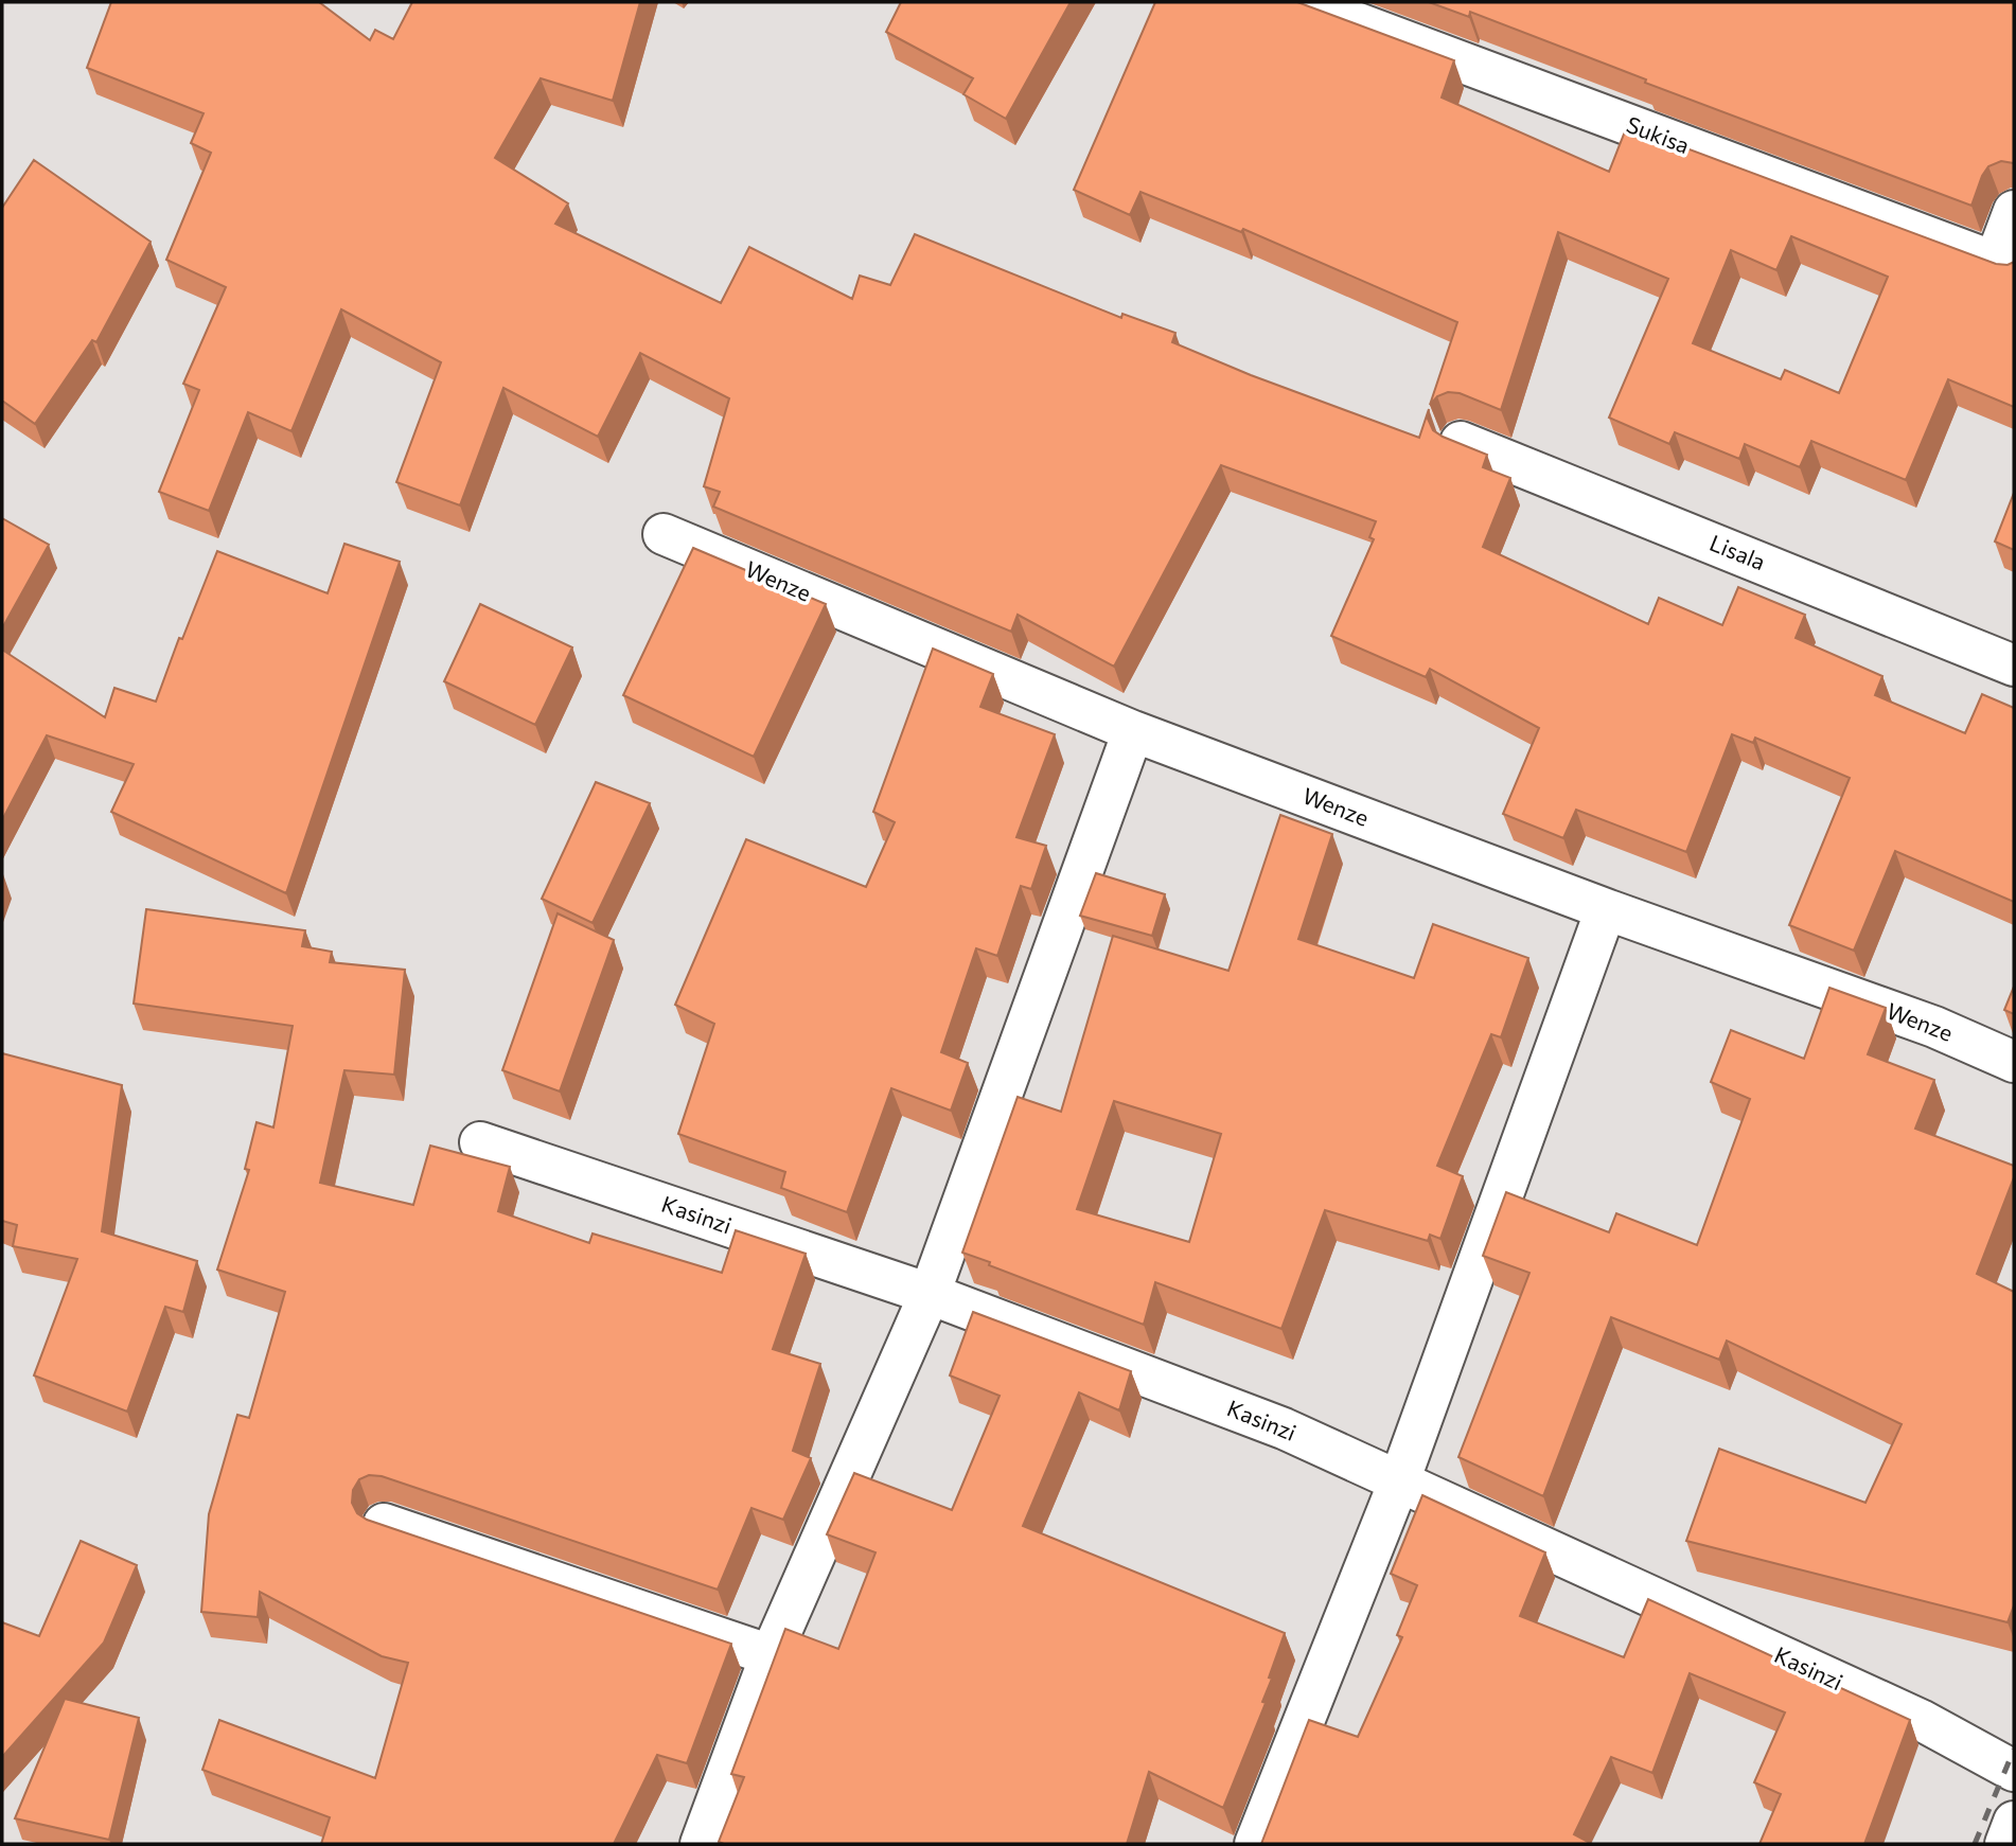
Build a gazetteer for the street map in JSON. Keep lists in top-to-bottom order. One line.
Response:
{"streets":{"street":["Sukisa","Lisala","Wenze","Kasinzi"]}}
